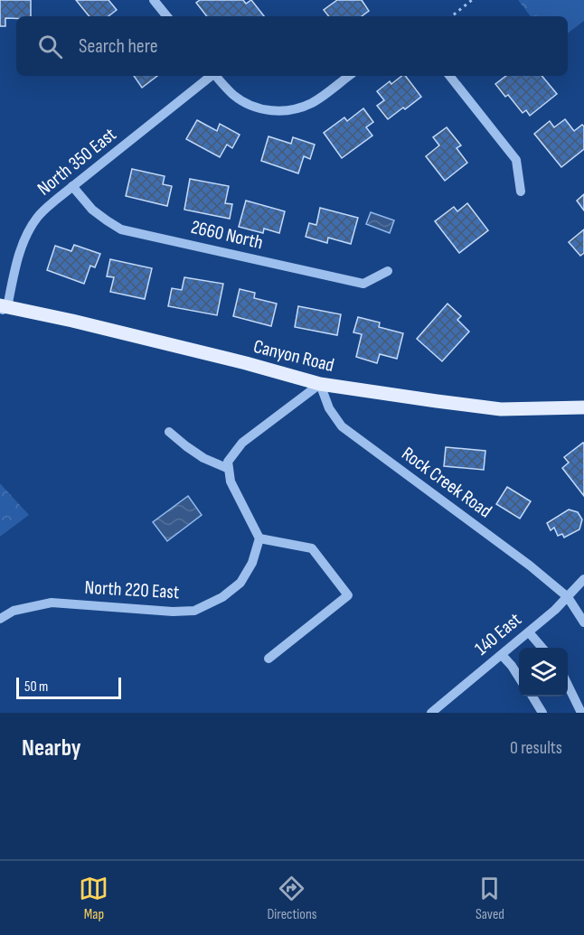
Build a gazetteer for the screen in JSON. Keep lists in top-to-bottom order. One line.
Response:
{"streets":{"main road":["Canyon Road"],"street":["North 350 East","2660 North","Rock Creek Road","North 220 East","140 East"]},"crossings":[["North 350 East","2660 North"],["North 350 East","Canyon Road"],["Canyon Road","Rock Creek Road"],["Rock Creek Road","140 East"]],"scale_bar":"50 m","page":{"search":"Search here","scale":"50 m","heading":["Nearby","0 results"],"nav":["Map","Directions","Saved"]}}
